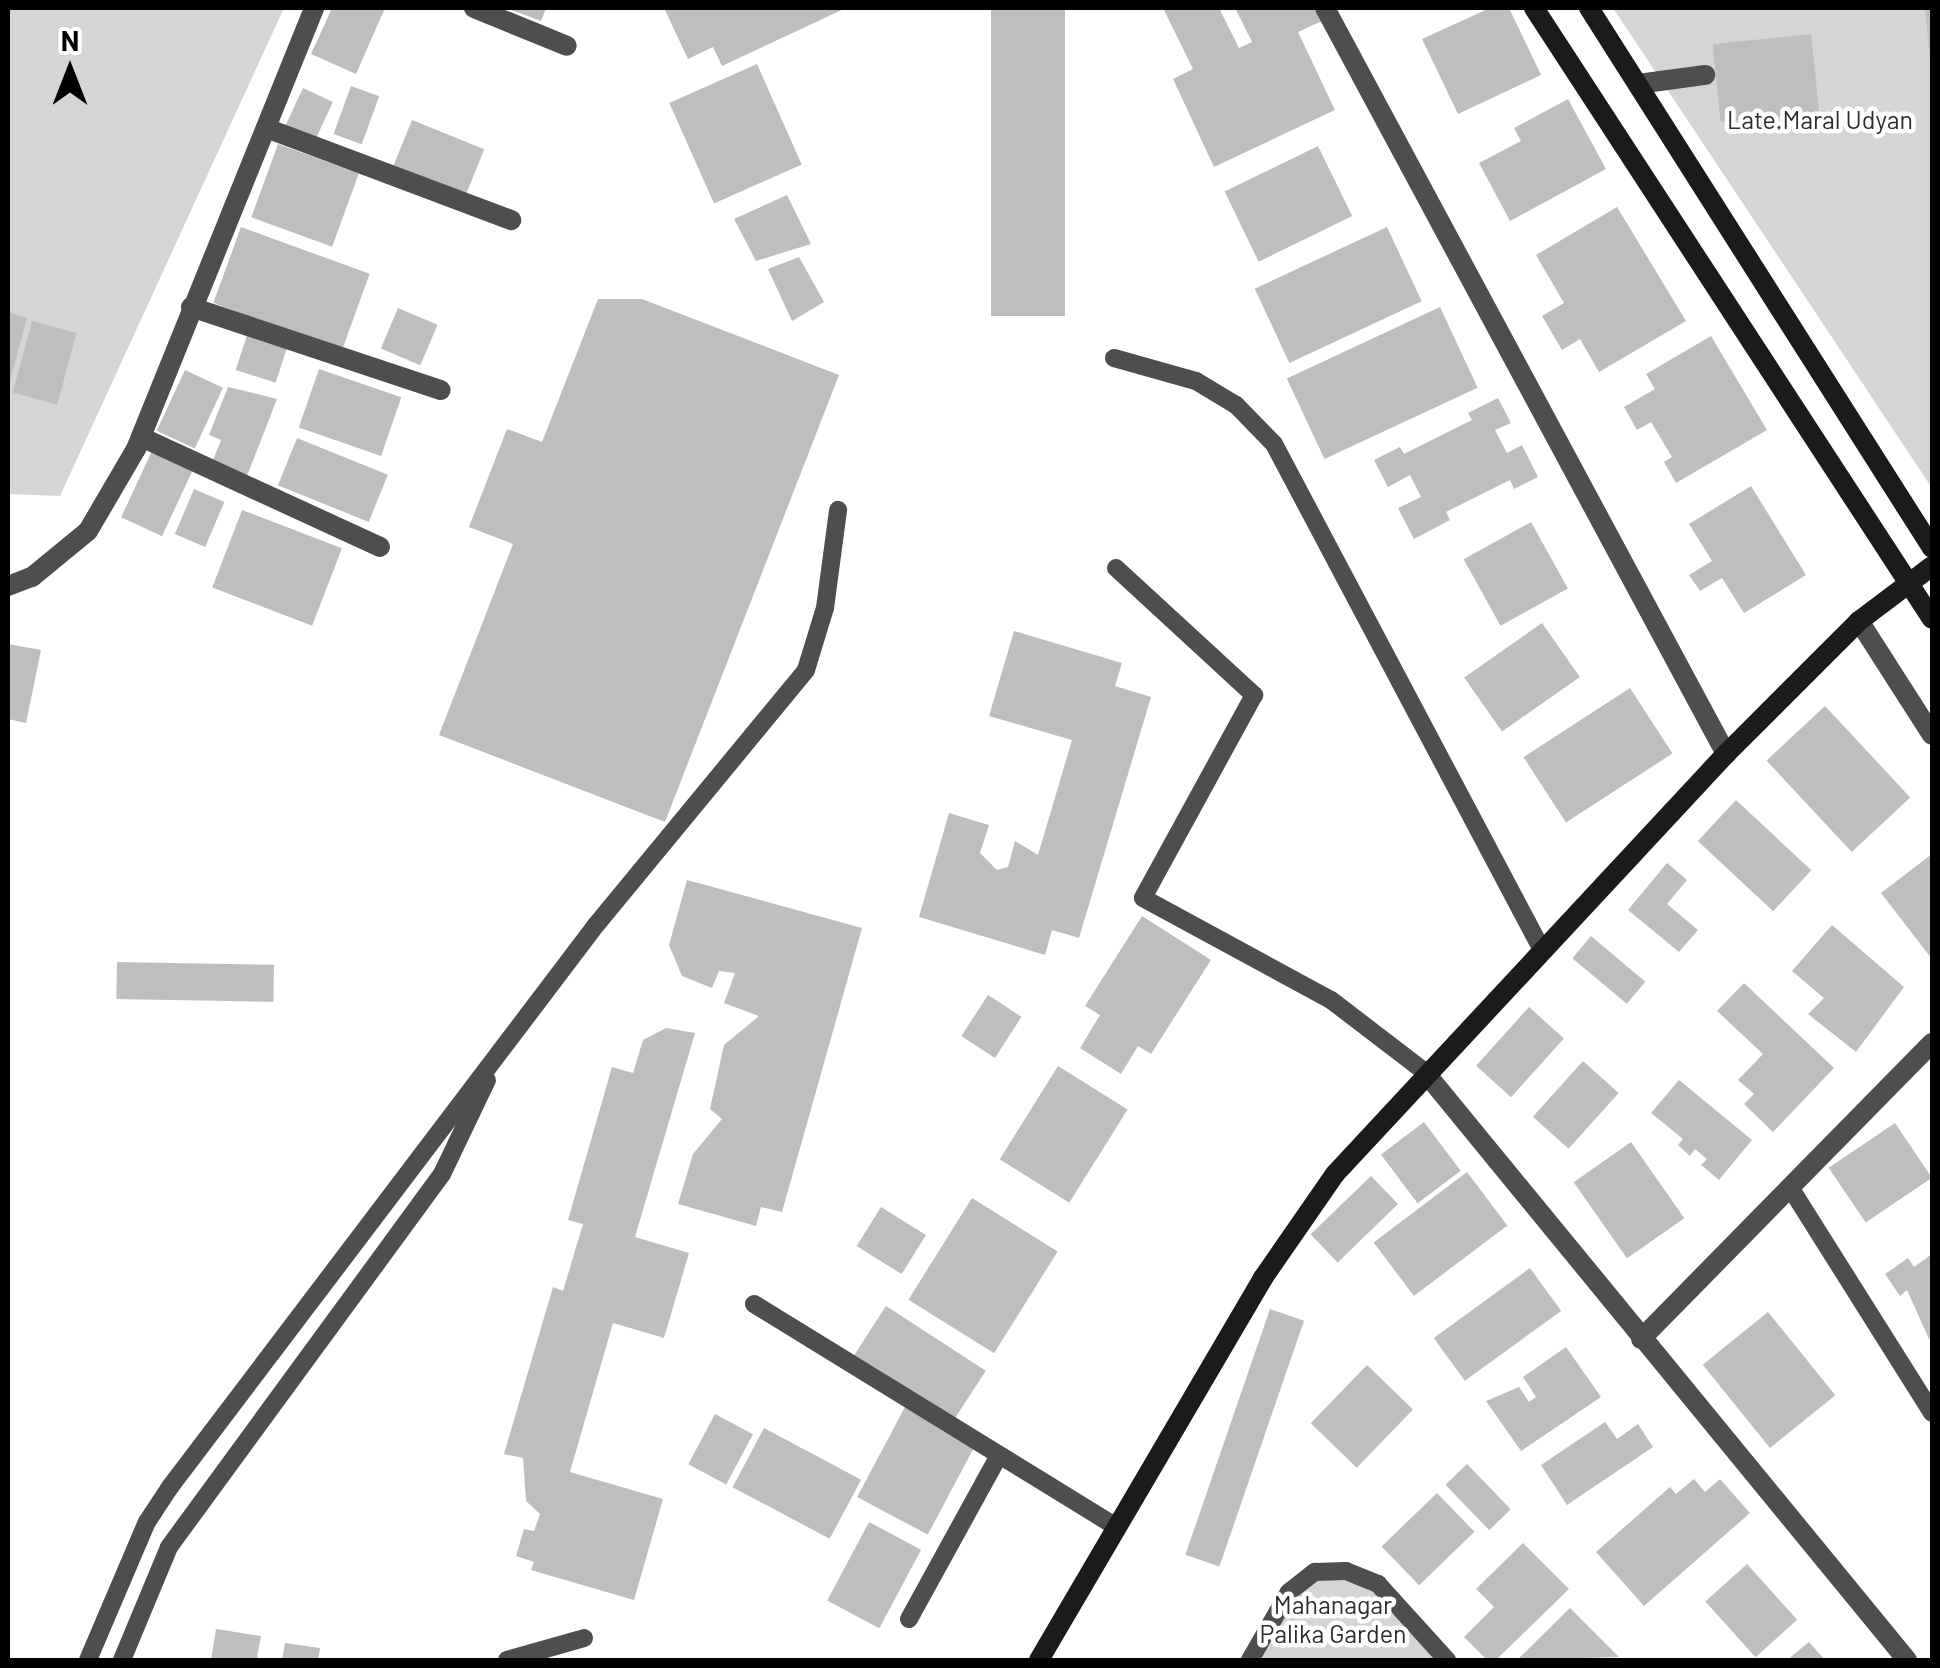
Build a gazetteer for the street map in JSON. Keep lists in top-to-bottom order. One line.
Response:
{"parks":["Late.Maral Udyan","Mahanagar Palika Garden"],"north":"top"}
